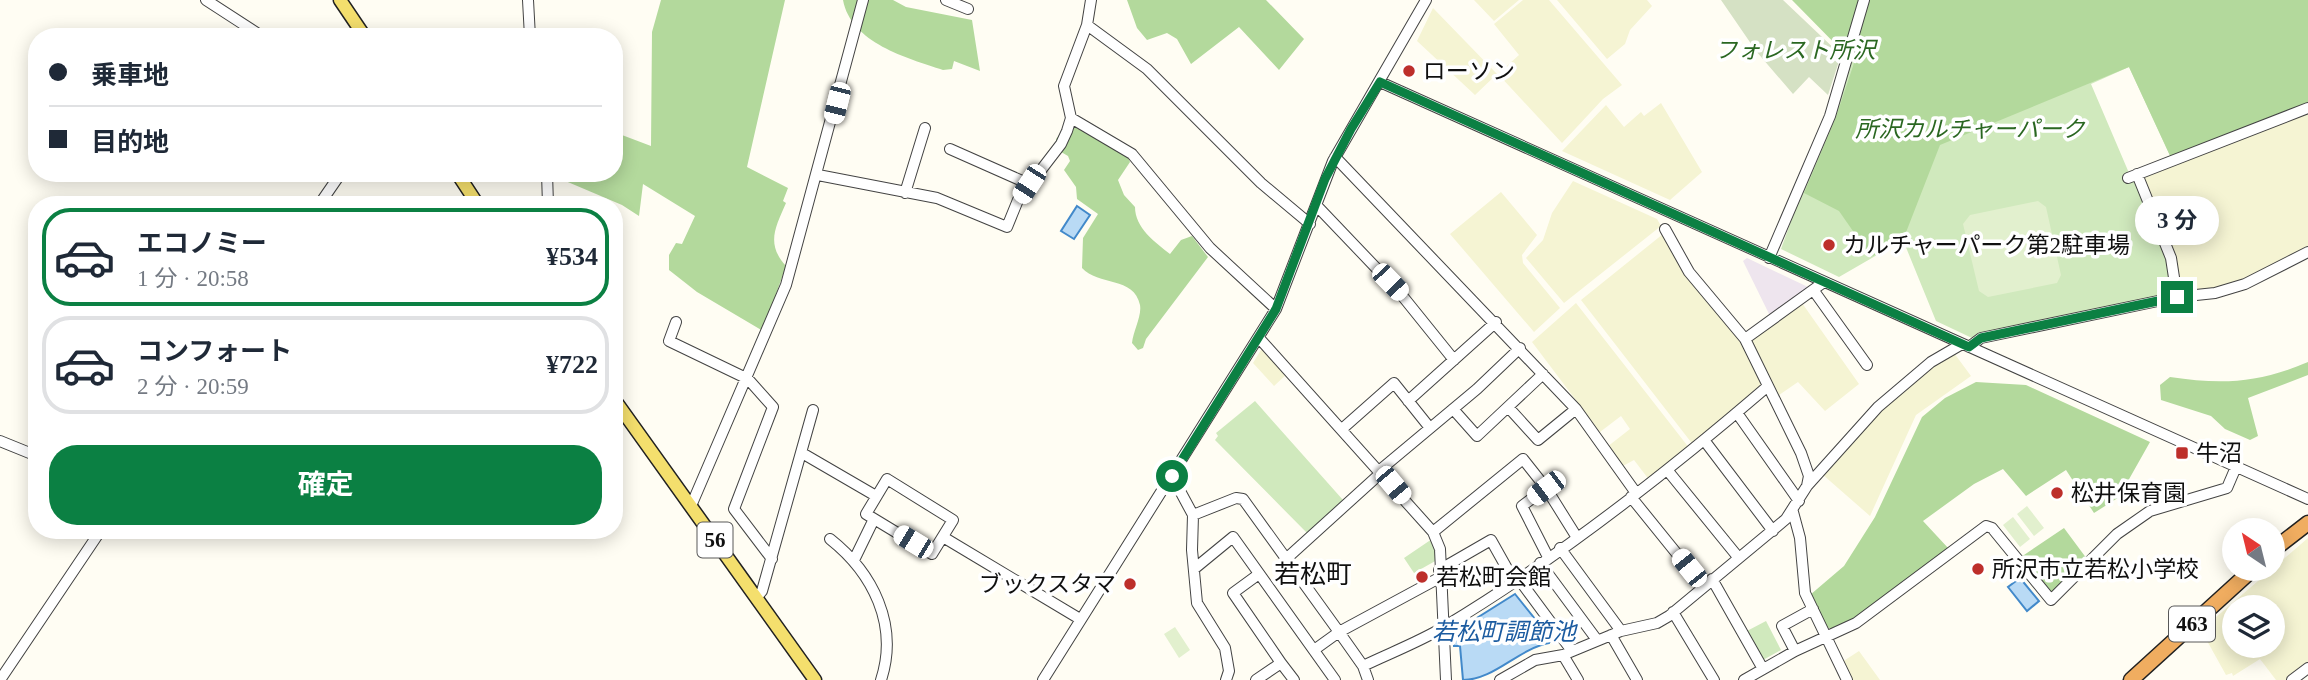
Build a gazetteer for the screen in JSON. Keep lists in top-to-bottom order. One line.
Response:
{"streets":{"highway":["463"],"main road":["56"]},"districts":["若松町"],"water":["若松町調節池"],"parks":["フォレスト所沢","所沢カルチャーパーク"],"places":{"other":["ローソン","カルチャーパーク第2駐車場","松井保育園","所沢市立若松小学校","若松町会館","ブックスタマ"],"transit":["牛沼"]},"north":"top left","page":{"banner":["乗車地","目的地"],"bubble":"3 分","list":[{"name":"エコノミー","note":"1 分 · 20:58","value":"¥534"},{"name":"コンフォート","note":"2 分 · 20:59","value":"¥722"}],"buttons":"確定"}}
